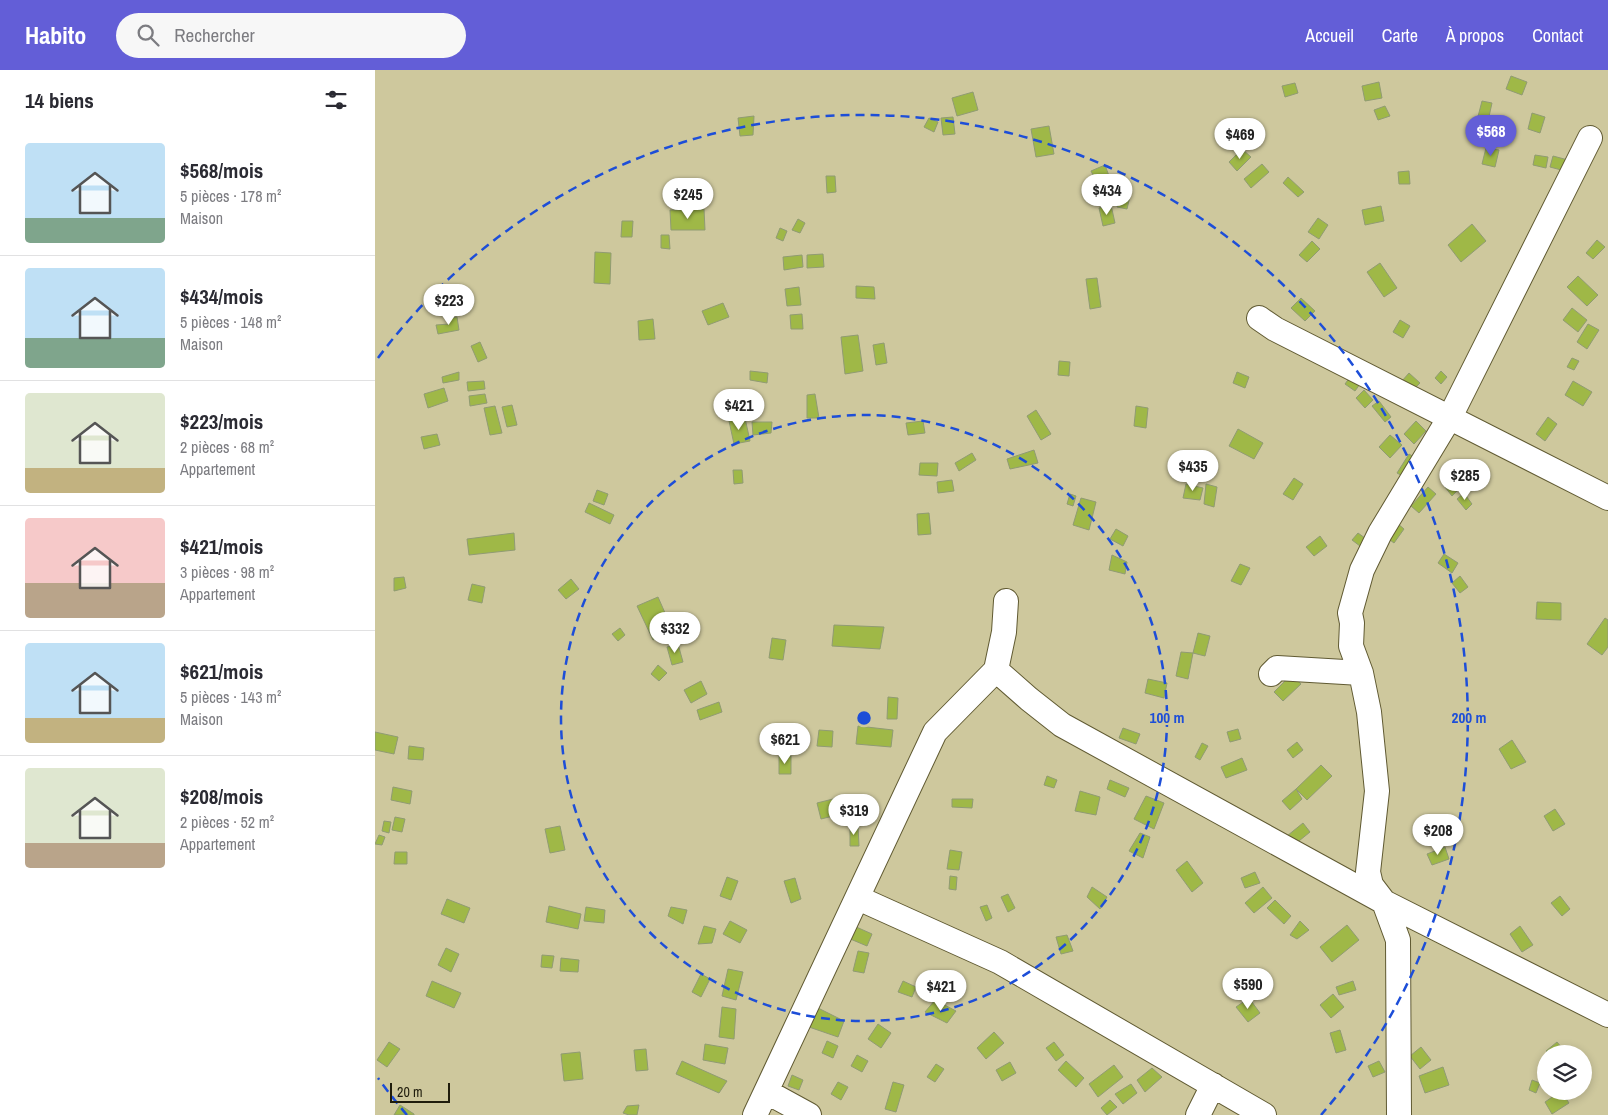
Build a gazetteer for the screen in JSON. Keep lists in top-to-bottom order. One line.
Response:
{"scale_bar":"20 m","page":{"header":"Habito","search":"Rechercher","nav":["Accueil","Carte","À propos","Contact"],"heading":"14 biens","price":["$568","$469","$434","$245","$223","$421","$435","$285","$332","$621","$319","$208","$590","$421"],"list":[{"name":"$568/mois","note":"5 pièces · 178 m² · Maison"},{"name":"$434/mois","note":"5 pièces · 148 m² · Maison"},{"name":"$223/mois","note":"2 pièces · 68 m² · Appartement"},{"name":"$421/mois","note":"3 pièces · 98 m² · Appartement"},{"name":"$621/mois","note":"5 pièces · 143 m² · Maison"},{"name":"$208/mois","note":"2 pièces · 52 m² · Appartement"}],"scale":"20 m"},"rings":["100 m","200 m"]}
